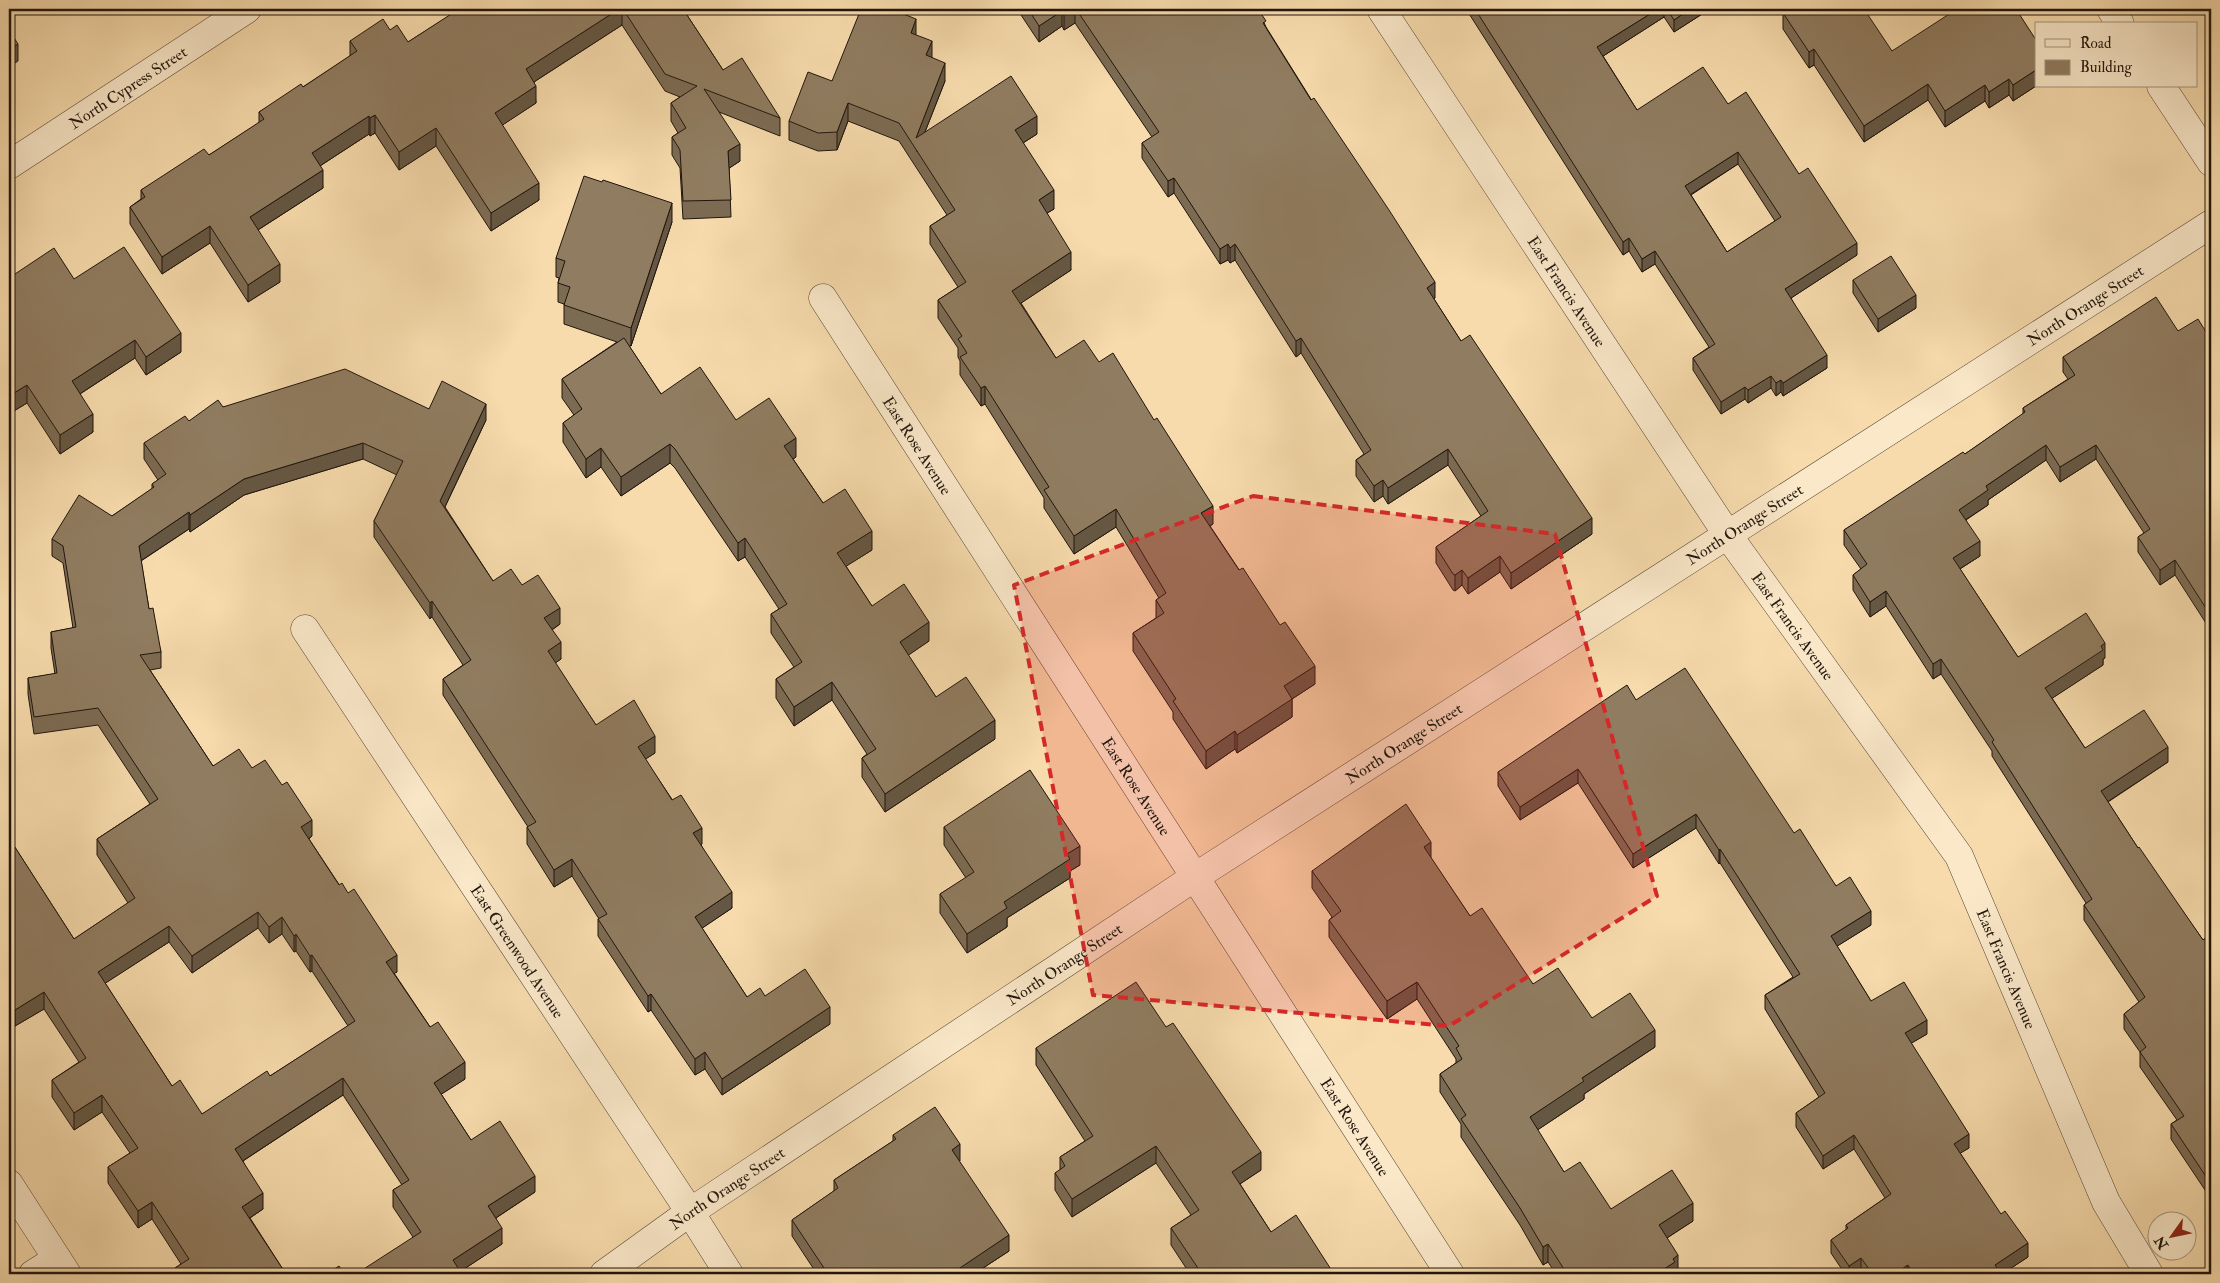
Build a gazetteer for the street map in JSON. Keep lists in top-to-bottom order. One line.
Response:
{"streets":{"street":["North Cypress Street","East Francis Avenue","North Orange Street","East Rose Avenue","East Greenwood Avenue"]},"crossings":[["East Francis Avenue","North Orange Street"],["North Orange Street","East Rose Avenue"],["North Orange Street","East Greenwood Avenue"]],"legend":["Road","Building"],"north":"bottom left"}
